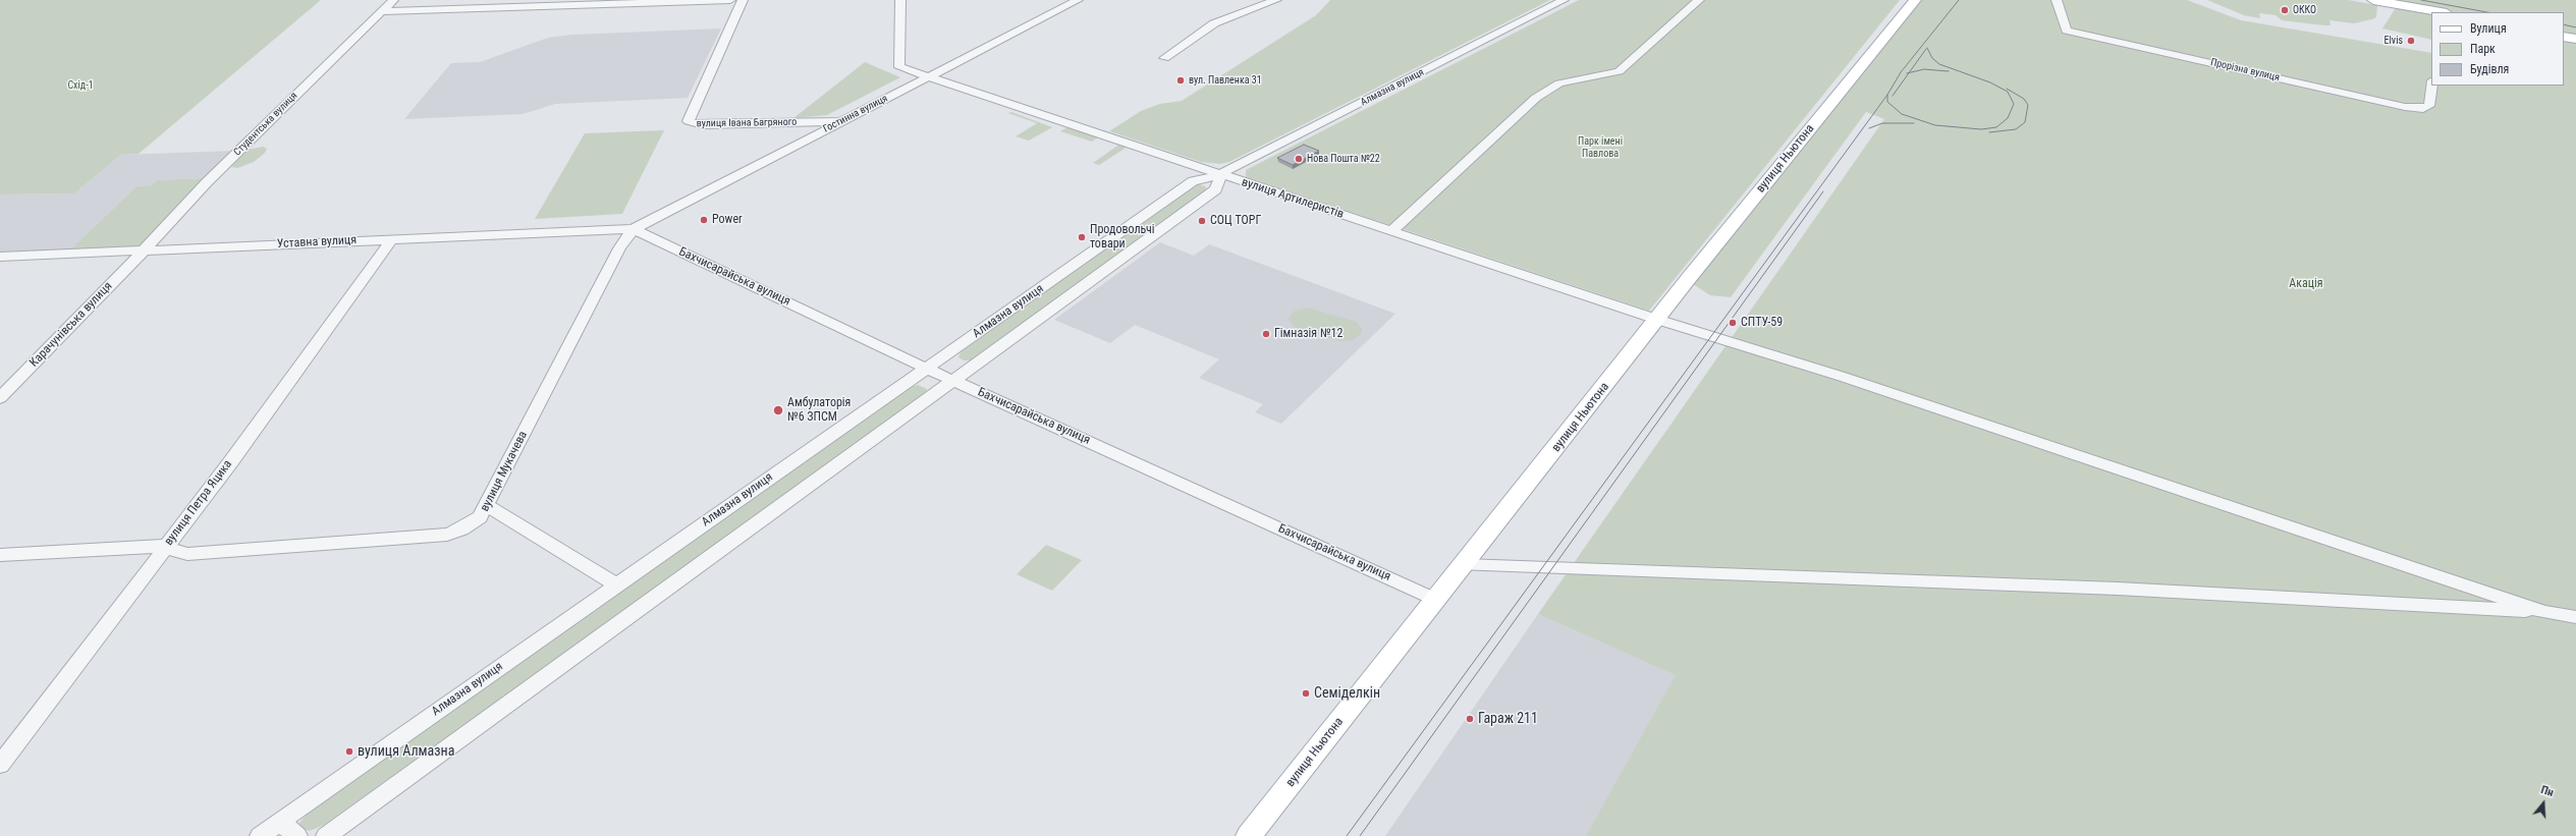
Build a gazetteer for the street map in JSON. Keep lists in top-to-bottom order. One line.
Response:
{"streets":{"main road":["вулиця Ньютона"],"street":["Прорізна вулиця","Алмазна вулиця","Гостинна вулиця","вулиця Івана Багряного","Студентська вулиця","вулиця Артилеристів","Уставна вулиця","Бахчисарайська вулиця","Карачунівська вулиця","вулиця Мукачева","вулиця Петра Яцика"]},"crossings":[["Алмазна вулиця","вулиця Артилеристів"],["Алмазна вулиця","Бахчисарайська вулиця"],["Гостинна вулиця","вулиця Івана Багряного"],["Гостинна вулиця","вулиця Артилеристів"],["Гостинна вулиця","Уставна вулиця"],["Гостинна вулиця","Бахчисарайська вулиця"],["Гостинна вулиця","вулиця Мукачева"],["Студентська вулиця","Уставна вулиця"],["Студентська вулиця","Карачунівська вулиця"],["вулиця Ньютона","вулиця Артилеристів"],["вулиця Ньютона","Бахчисарайська вулиця"],["Уставна вулиця","Бахчисарайська вулиця"],["Уставна вулиця","Карачунівська вулиця"],["Уставна вулиця","вулиця Мукачева"],["Уставна вулиця","вулиця Петра Яцика"],["Бахчисарайська вулиця","вулиця Мукачева"],["вулиця Мукачева","вулиця Петра Яцика"]],"parks":["Схід-1","Парк імені Павлова","Акація"],"places":["ОККО","Elvis","вул. Павленка 31","Нова Пошта №22","Power","СОЦ ТОРГ","Продовольчі товари","СПТУ-59","Гімназія №12","Амбулаторія №6 ЗПСМ","Семіделкін","Гараж 211","вулиця Алмазна"],"legend":["Вулиця","Парк","Будівля"],"north":"top"}
